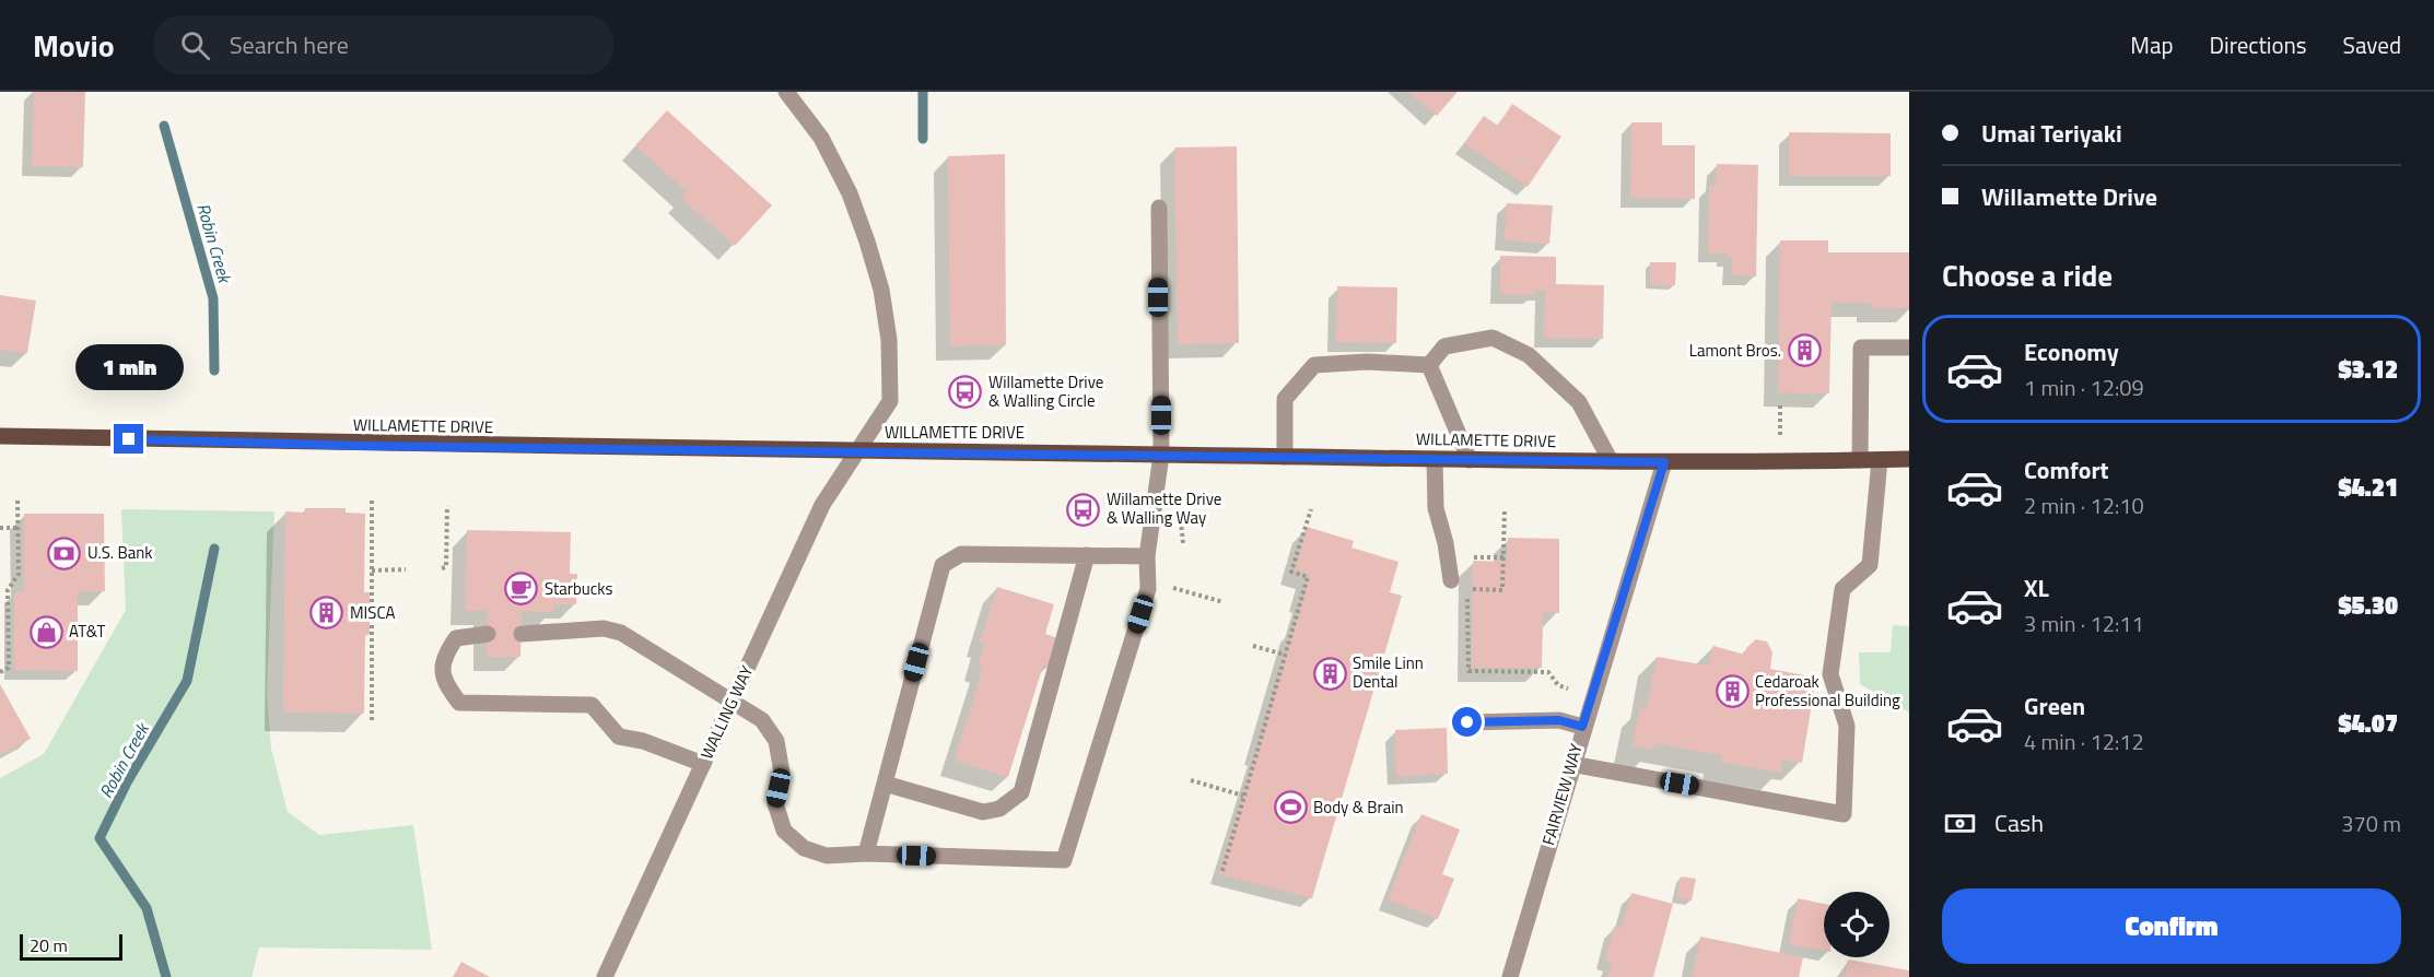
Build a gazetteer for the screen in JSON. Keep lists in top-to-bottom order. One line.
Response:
{"streets":{"main road":["WILLAMETTE DRIVE"],"street":["WALLING WAY","FAIRVIEW WAY"]},"crossings":[["WILLAMETTE DRIVE","WALLING WAY"],["WILLAMETTE DRIVE","FAIRVIEW WAY"]],"water":["Robin Creek"],"places":{"building":["Lamont Bros.","MISCA","Smile Linn Dental","Cedaroak Professional Building"],"bus stop":["Willamette Drive & Walling Circle","Willamette Drive & Walling Way"],"bank":["U.S. Bank"],"cafe":["Starbucks"],"shop":["AT&T"],"sports":["Body & Brain"]},"scale_bar":"20 m","page":{"header":"Movio","search":"Search here","nav":["Map","Directions","Saved"],"banner":["Umai Teriyaki","Willamette Drive"],"heading":"Choose a ride","list":[{"name":"Economy","note":"1 min · 12:09","value":"$3.12"},{"name":"Comfort","note":"2 min · 12:10","value":"$4.21"},{"name":"XL","note":"3 min · 12:11","value":"$5.30"},{"name":"Green","note":"4 min · 12:12","value":"$4.07"}],"bubble":"1 min","pay":["Cash","370 m"],"buttons":"Confirm","scale":"20 m"}}
